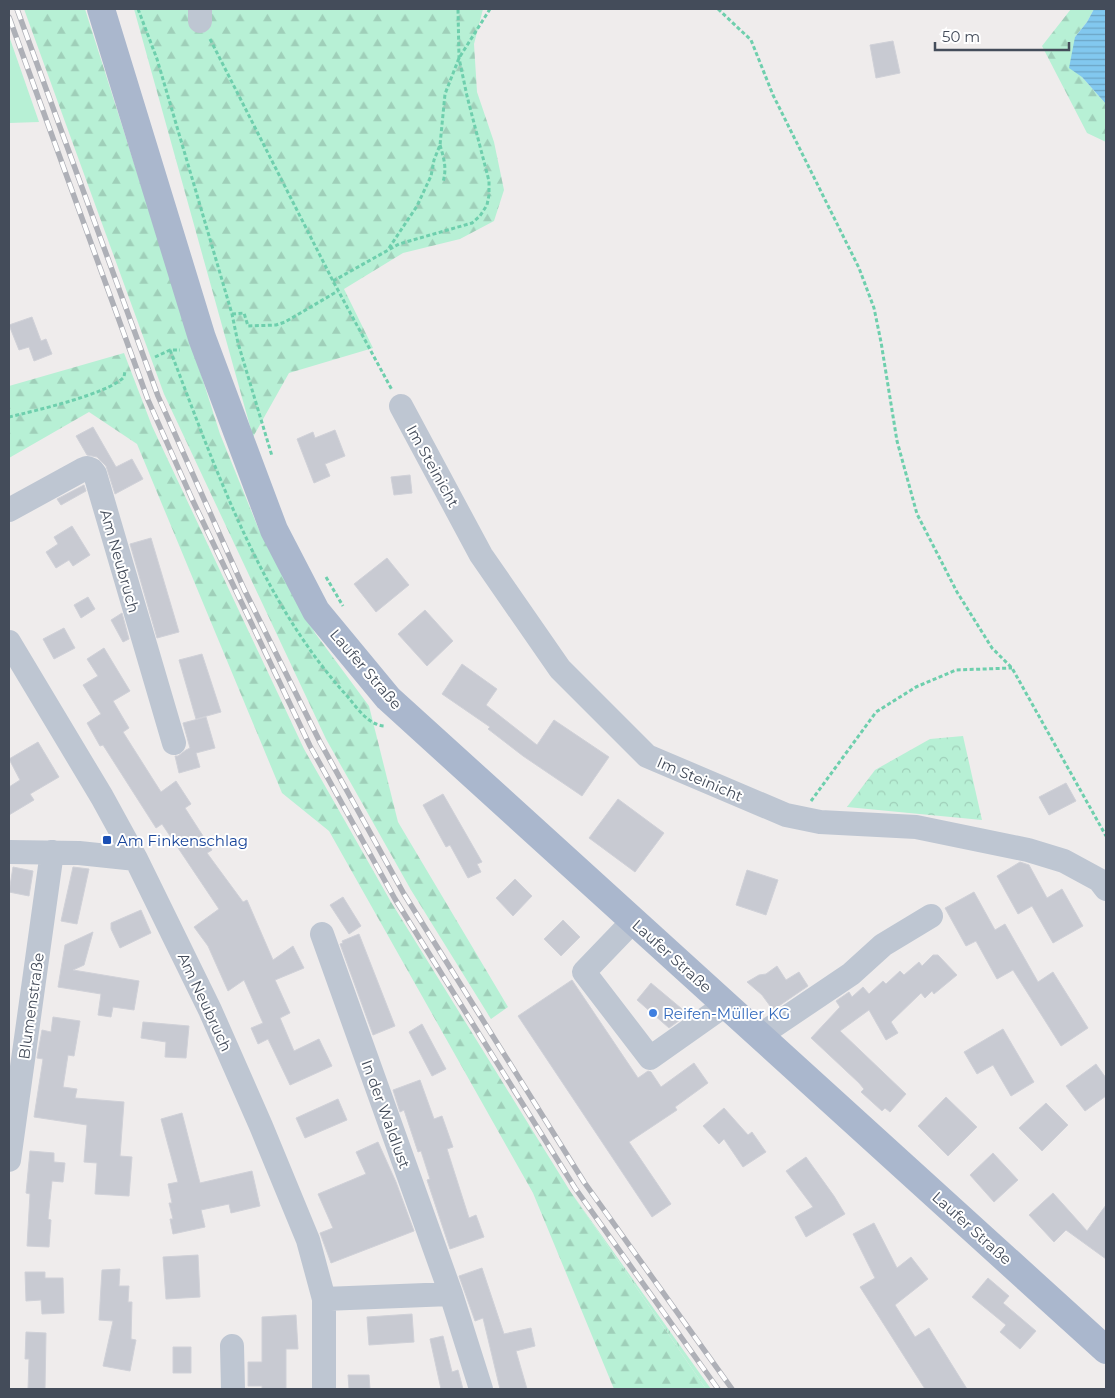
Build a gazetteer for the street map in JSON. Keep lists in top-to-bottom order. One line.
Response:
{"streets":{"main road":["Laufer Straße"],"street":["Im Steinicht","Am Neubruch","Blumenstraße","In der Waldlust"]},"places":{"transit":["Am Finkenschlag"],"other":["Reifen-Müller KG"]},"scale_bar":"50 m"}
